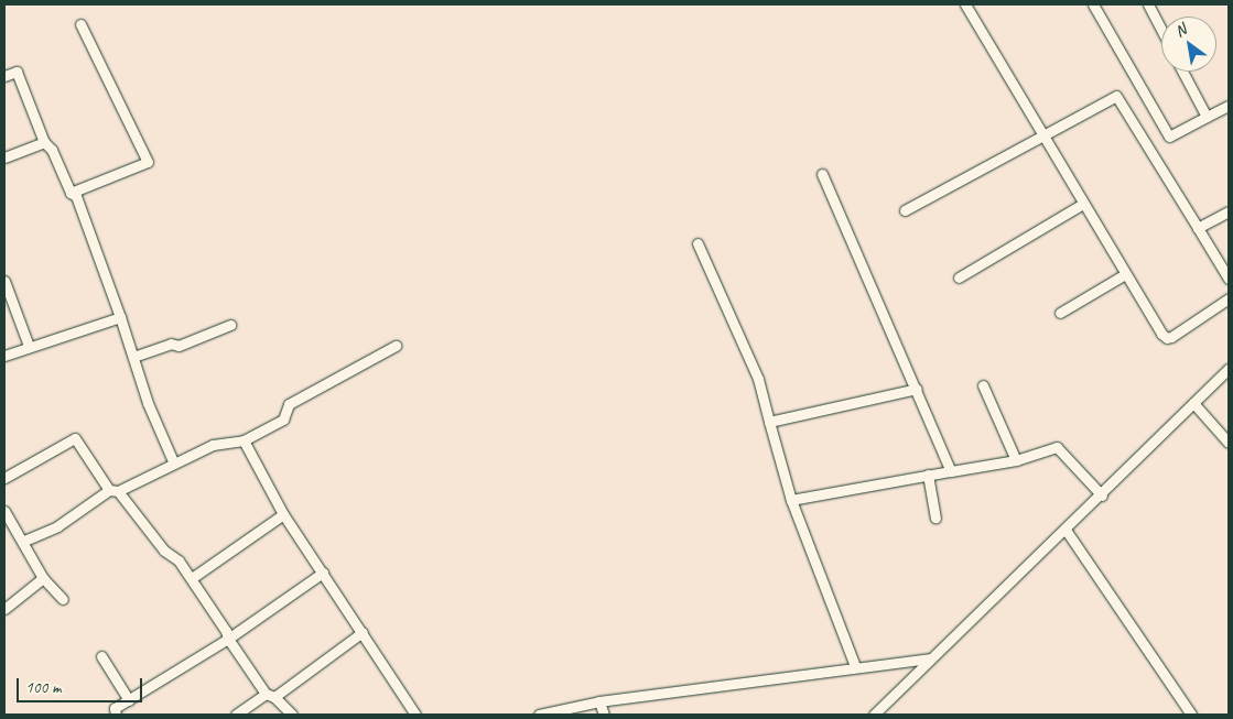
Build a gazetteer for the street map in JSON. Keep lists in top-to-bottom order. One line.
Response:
{"scale_bar":"100 m","north":"top left"}
